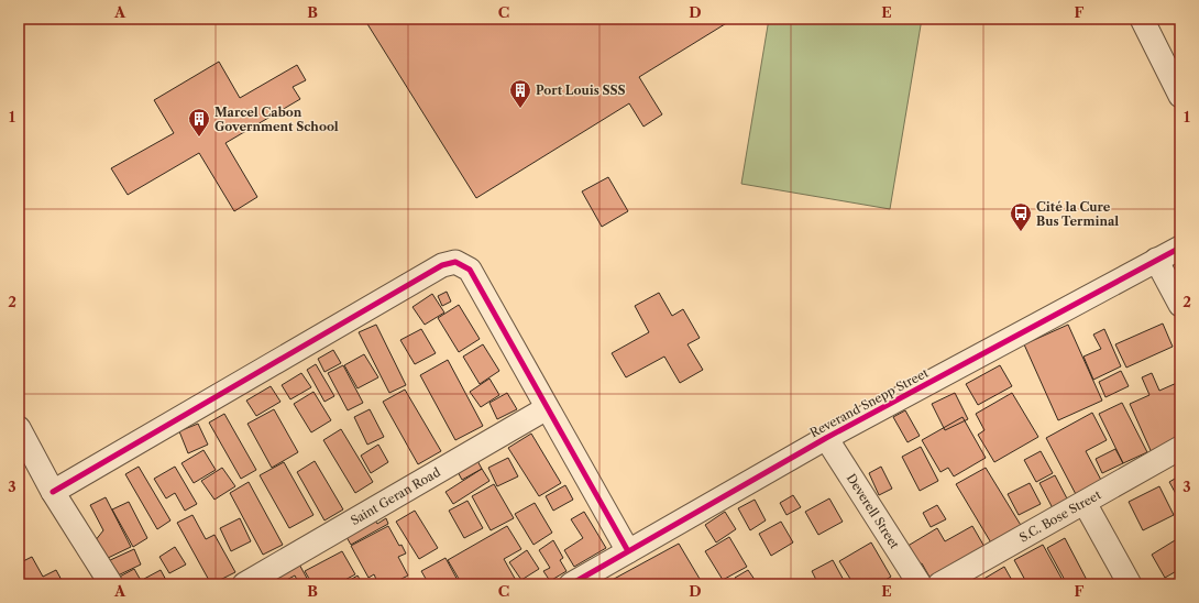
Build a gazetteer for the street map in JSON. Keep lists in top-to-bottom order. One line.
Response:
{"streets":{"street":["Reverand Snepp Street","Saint Geran Road","Deverell Street","S.C. Bose Street"]},"crossings":[["Reverand Snepp Street","Deverell Street"]],"places":{"building":["Port Louis SSS","Marcel Cabon Government School"],"bus stop":["Cité la Cure Bus Terminal"]},"grid":{"columns":["A","B","C","D","E","F"],"rows":["1","2","3"]}}
